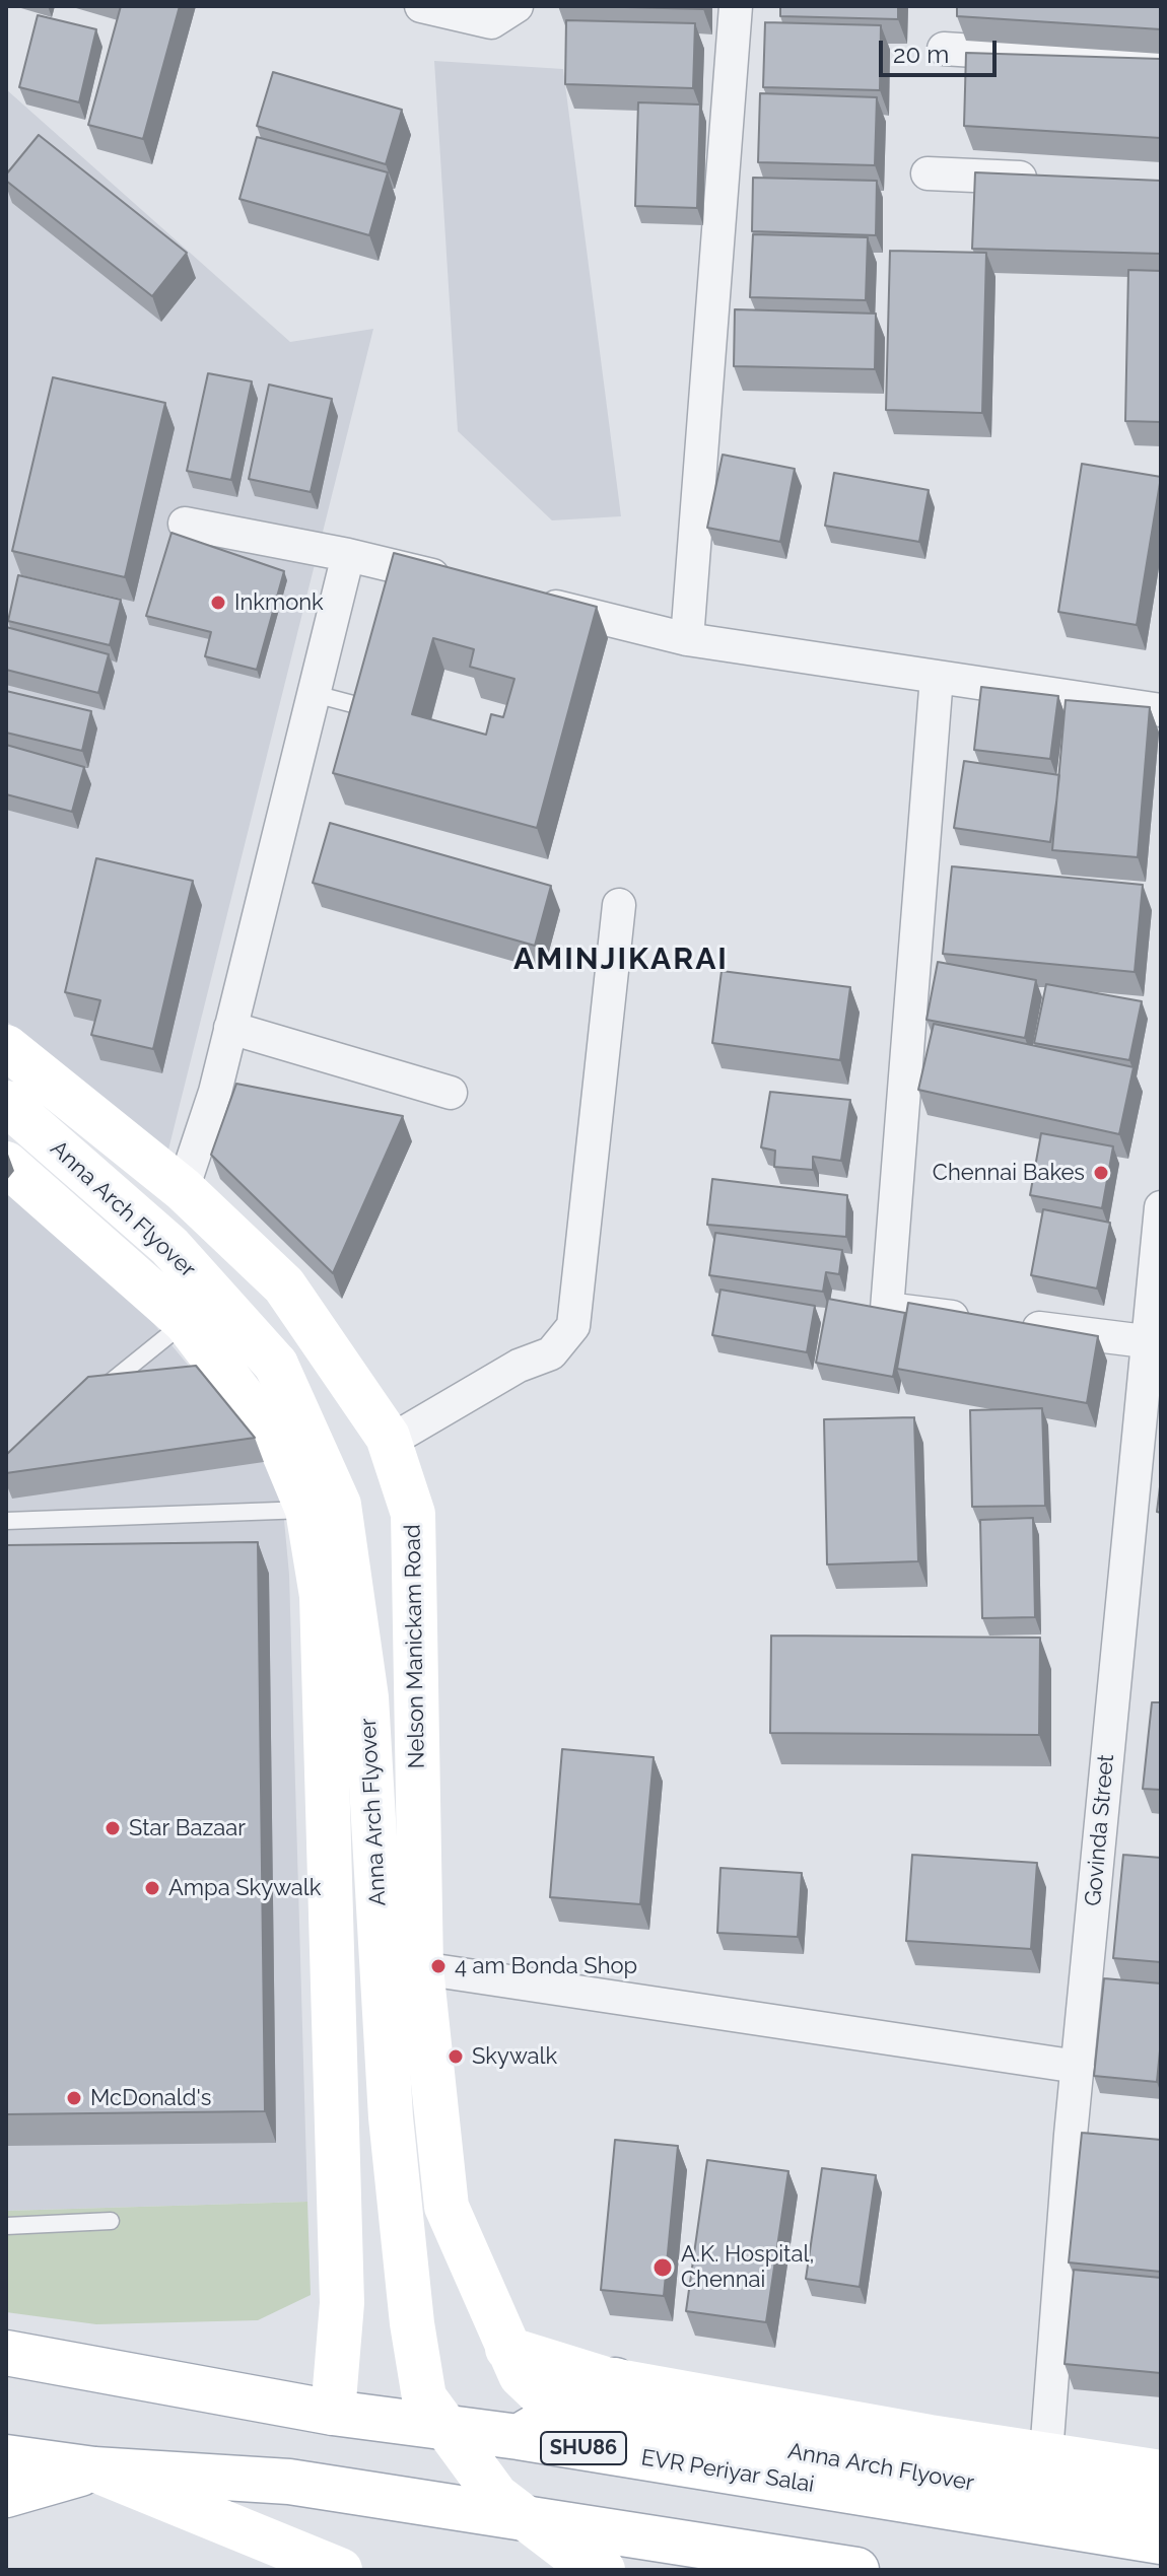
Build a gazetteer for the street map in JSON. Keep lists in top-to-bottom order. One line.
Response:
{"streets":{"main road":["Anna Arch Flyover","Nelson Manickam Road","SHU86","EVR Periyar Salai"],"street":["Govinda Street"]},"crossings":[["Anna Arch Flyover","Nelson Manickam Road"]],"districts":["AMINJIKARAI"],"places":["Inkmonk","Chennai Bakes","Star Bazaar","Ampa Skywalk","4 am Bonda Shop","Skywalk","McDonald's","A.K. Hospital, Chennai"],"scale_bar":"20 m"}
